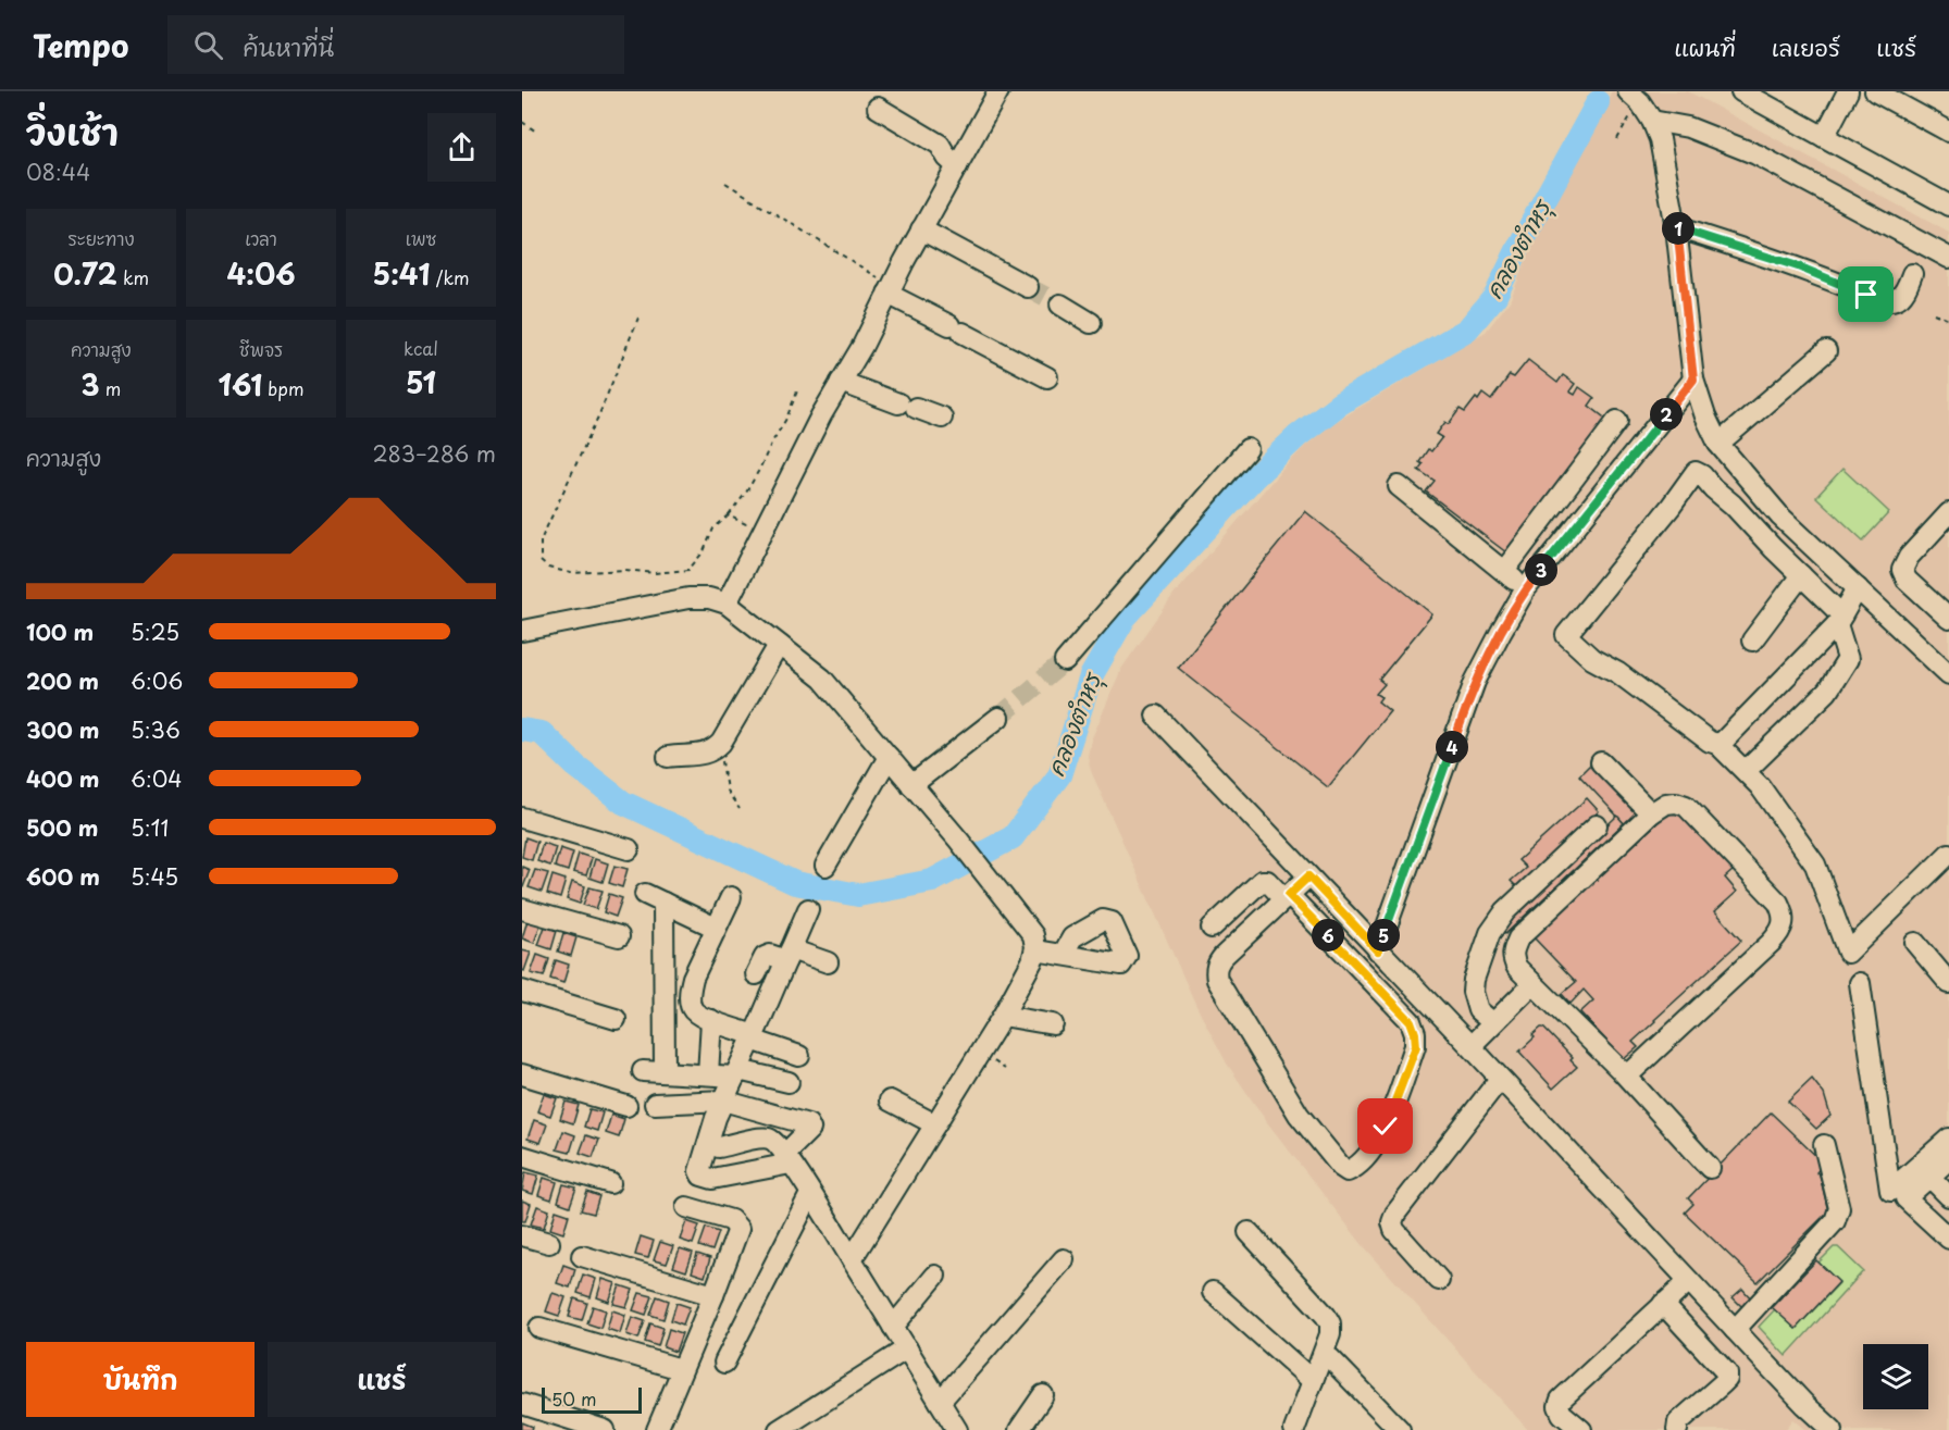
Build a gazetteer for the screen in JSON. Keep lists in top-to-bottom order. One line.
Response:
{"water":["คลองตำหรุ"],"scale_bar":"50 m","page":{"header":"Tempo","search":"ค้นหาที่นี่","nav":["แผนที่","เลเยอร์","แชร์"],"heading":["วิ่งเช้า","08:44"],"stats":[["ระยะทาง","0.72 km"],["เวลา","4:06"],["เพซ","5:41 /km"],["ความสูง","3 m"],["ชีพจร","161 bpm"],["kcal","51"]],"pins":["1","2","3","4","5","6"],"chart":["ความสูง","283–286 m"],"list":[{"name":"100 m","note":"5:25"},{"name":"200 m","note":"6:06"},{"name":"300 m","note":"5:36"},{"name":"400 m","note":"6:04"},{"name":"500 m","note":"5:11"},{"name":"600 m","note":"5:45"}],"buttons":["บันทึก","แชร์"],"scale":"50 m"}}
